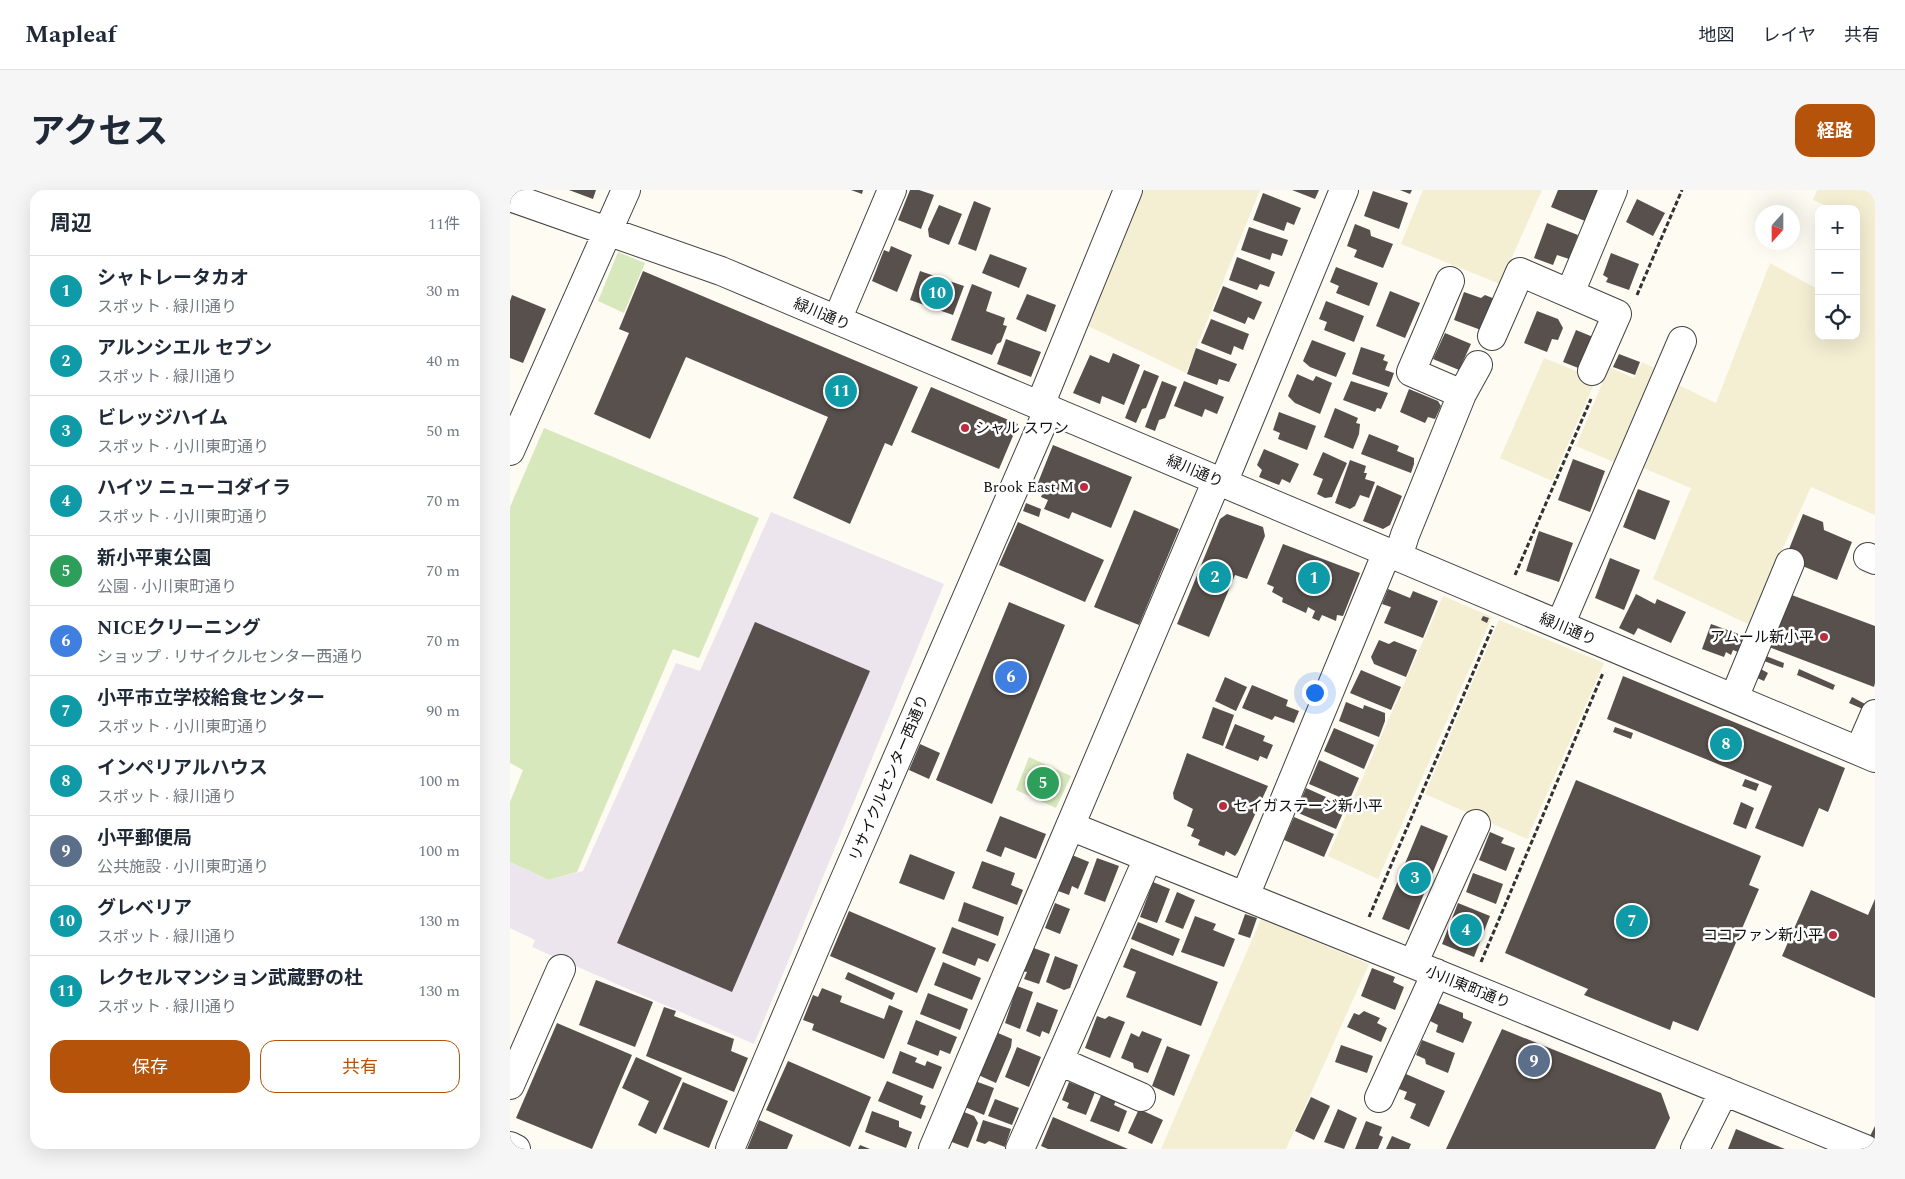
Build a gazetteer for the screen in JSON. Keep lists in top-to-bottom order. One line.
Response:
{"streets":{"street":["緑川通り","リサイクルセンター西通り","小川東町通り"]},"crossings":[["緑川通り","リサイクルセンター西通り"]],"places":["シャル スワン","Brook East M","アムール新小平","セイガステージ新小平","ココファン新小平"],"north":"bottom","page":{"header":"Mapleaf","nav":["地図","レイヤ","共有"],"title":"アクセス","buttons":["経路",["保存","共有"]],"heading":["周辺","11件"],"map_buttons":["+","−"],"list":[{"mark":"1","name":"シャトレータカオ","note":"スポット · 緑川通り","value":"30 m"},{"mark":"2","name":"アルンシエル セブン","note":"スポット · 緑川通り","value":"40 m"},{"mark":"3","name":"ビレッジハイム","note":"スポット · 小川東町通り","value":"50 m"},{"mark":"4","name":"ハイツ ニューコダイラ","note":"スポット · 小川東町通り","value":"70 m"},{"mark":"5","name":"新小平東公園","note":"公園 · 小川東町通り","value":"70 m"},{"mark":"6","name":"NICEクリーニング","note":"ショップ · リサイクルセンター西通り","value":"70 m"},{"mark":"7","name":"小平市立学校給食センター","note":"スポット · 小川東町通り","value":"90 m"},{"mark":"8","name":"インペリアルハウス","note":"スポット · 緑川通り","value":"100 m"},{"mark":"9","name":"小平郵便局","note":"公共施設 · 小川東町通り","value":"100 m"},{"mark":"10","name":"グレベリア","note":"スポット · 緑川通り","value":"130 m"},{"mark":"11","name":"レクセルマンション武蔵野の杜","note":"スポット · 緑川通り","value":"130 m"}],"pins":["10","11","2","1","6","8","5","3","7","4","9"]}}
